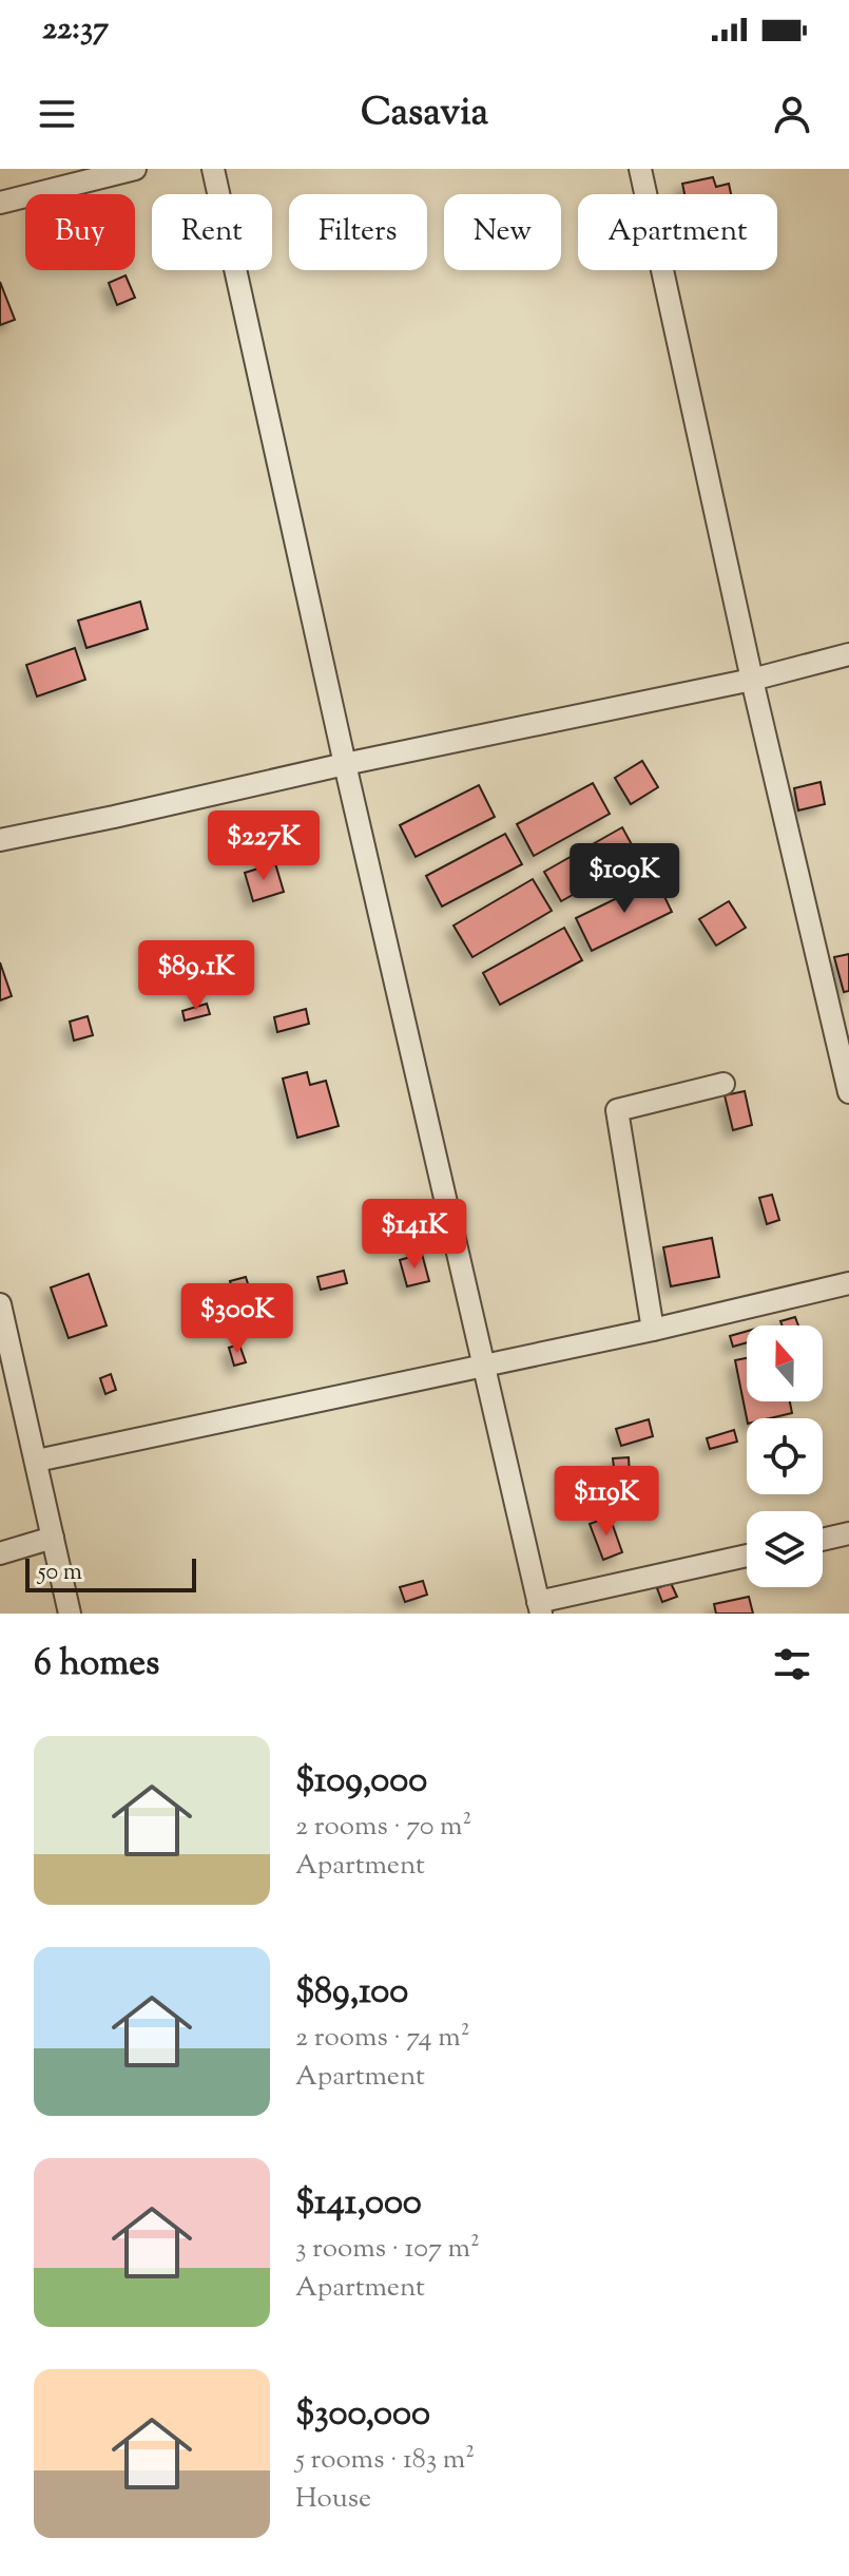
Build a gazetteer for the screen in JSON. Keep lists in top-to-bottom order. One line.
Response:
{"scale_bar":"50 m","north":"top","page":{"status":"22:37","header":"Casavia","chip":["Buy","Rent","Filters","New","Apartment"],"price":["$227K","$109K","$89.1K","$141K","$300K","$119K"],"scale":"50 m","heading":"6 homes","list":[{"name":"$109,000","note":"2 rooms · 70 m² · Apartment"},{"name":"$89,100","note":"2 rooms · 74 m² · Apartment"},{"name":"$141,000","note":"3 rooms · 107 m² · Apartment"},{"name":"$300,000","note":"5 rooms · 183 m² · House"}]}}
